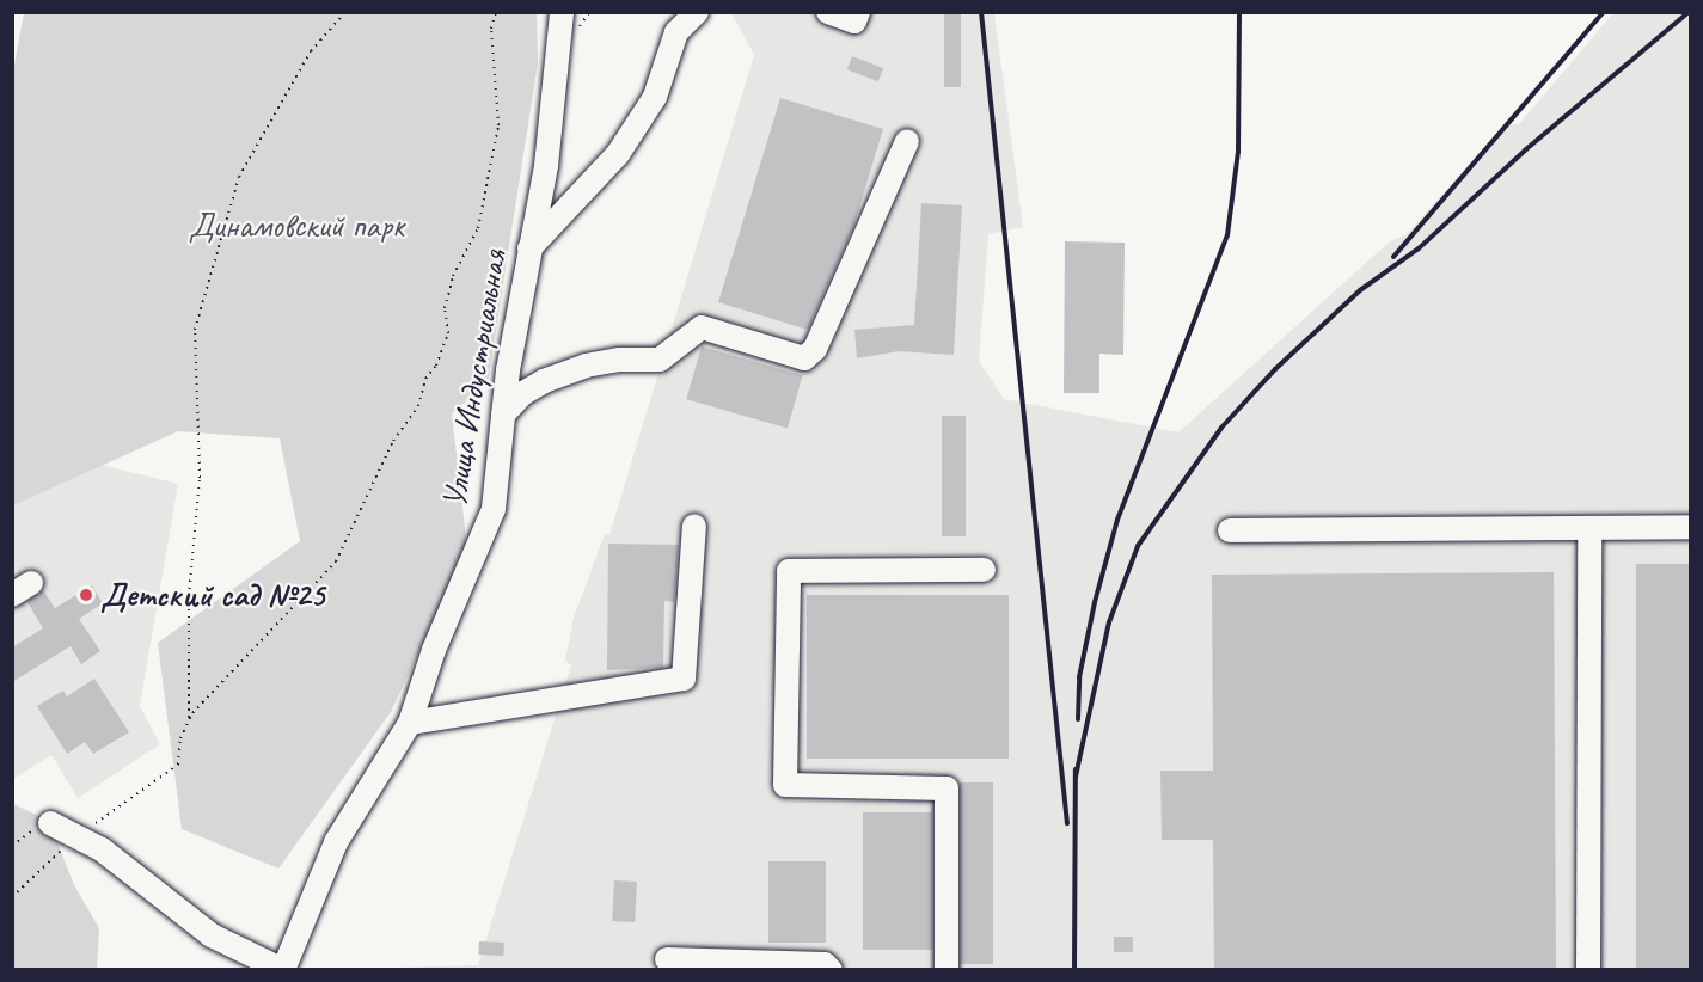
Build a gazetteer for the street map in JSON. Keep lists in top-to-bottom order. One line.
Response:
{"streets":{"lane":["Улица Индустриальная"]},"parks":["Динамовский парк"],"places":["Детский сад №25"]}
